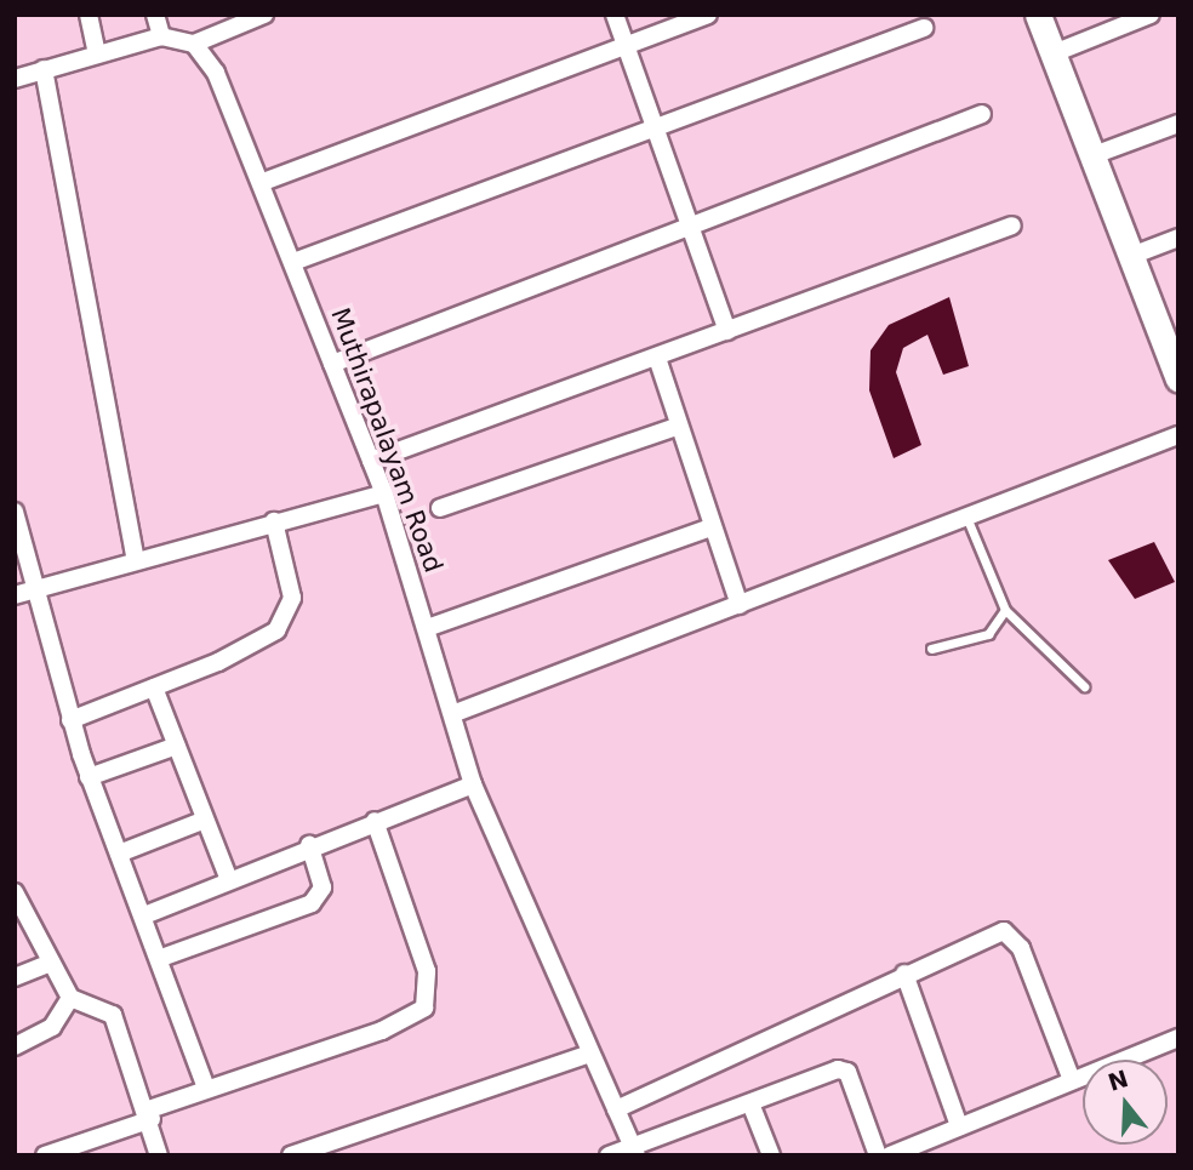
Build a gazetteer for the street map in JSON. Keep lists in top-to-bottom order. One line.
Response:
{"streets":{"street":["Muthirapalayam Road"]},"north":"top"}
